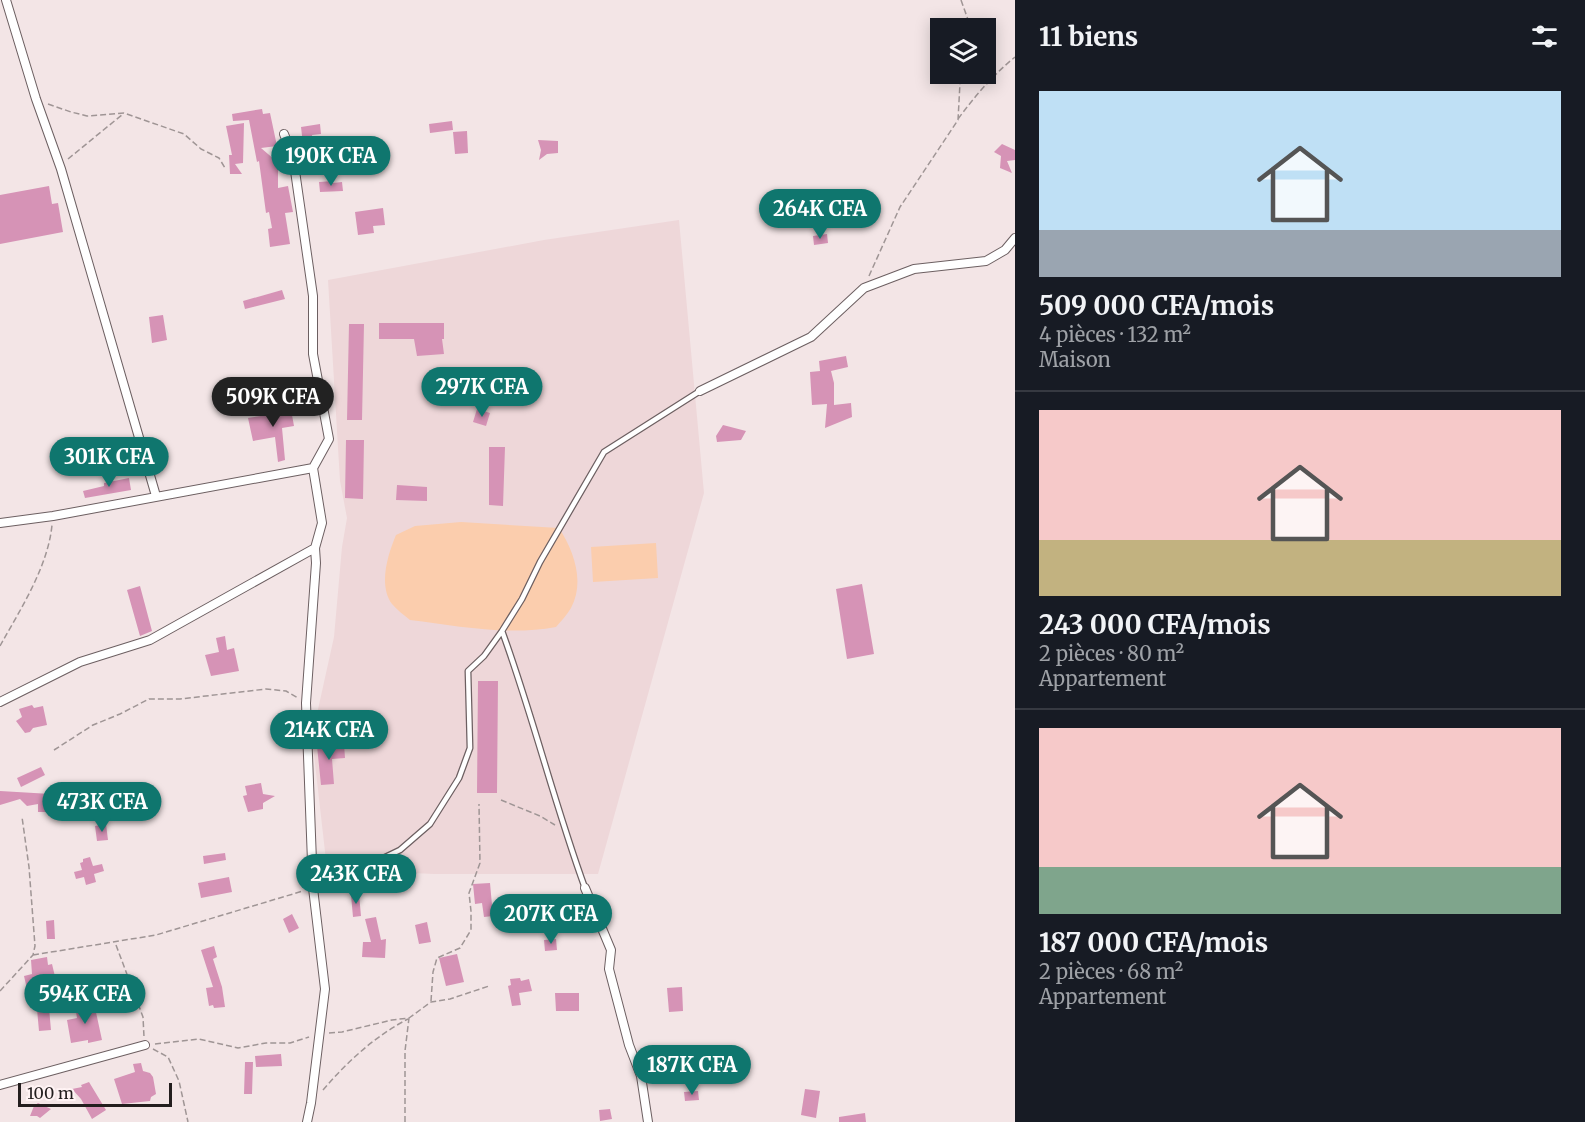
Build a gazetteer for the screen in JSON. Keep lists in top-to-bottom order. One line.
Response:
{"scale_bar":"100 m","page":{"heading":"11 biens","list":[{"name":"509 000 CFA/mois","note":"4 pièces · 132 m² · Maison"},{"name":"243 000 CFA/mois","note":"2 pièces · 80 m² · Appartement"},{"name":"187 000 CFA/mois","note":"2 pièces · 68 m² · Appartement"}],"price":["190K CFA","264K CFA","297K CFA","509K CFA","301K CFA","214K CFA","473K CFA","243K CFA","207K CFA","594K CFA","187K CFA"],"scale":"100 m"}}
